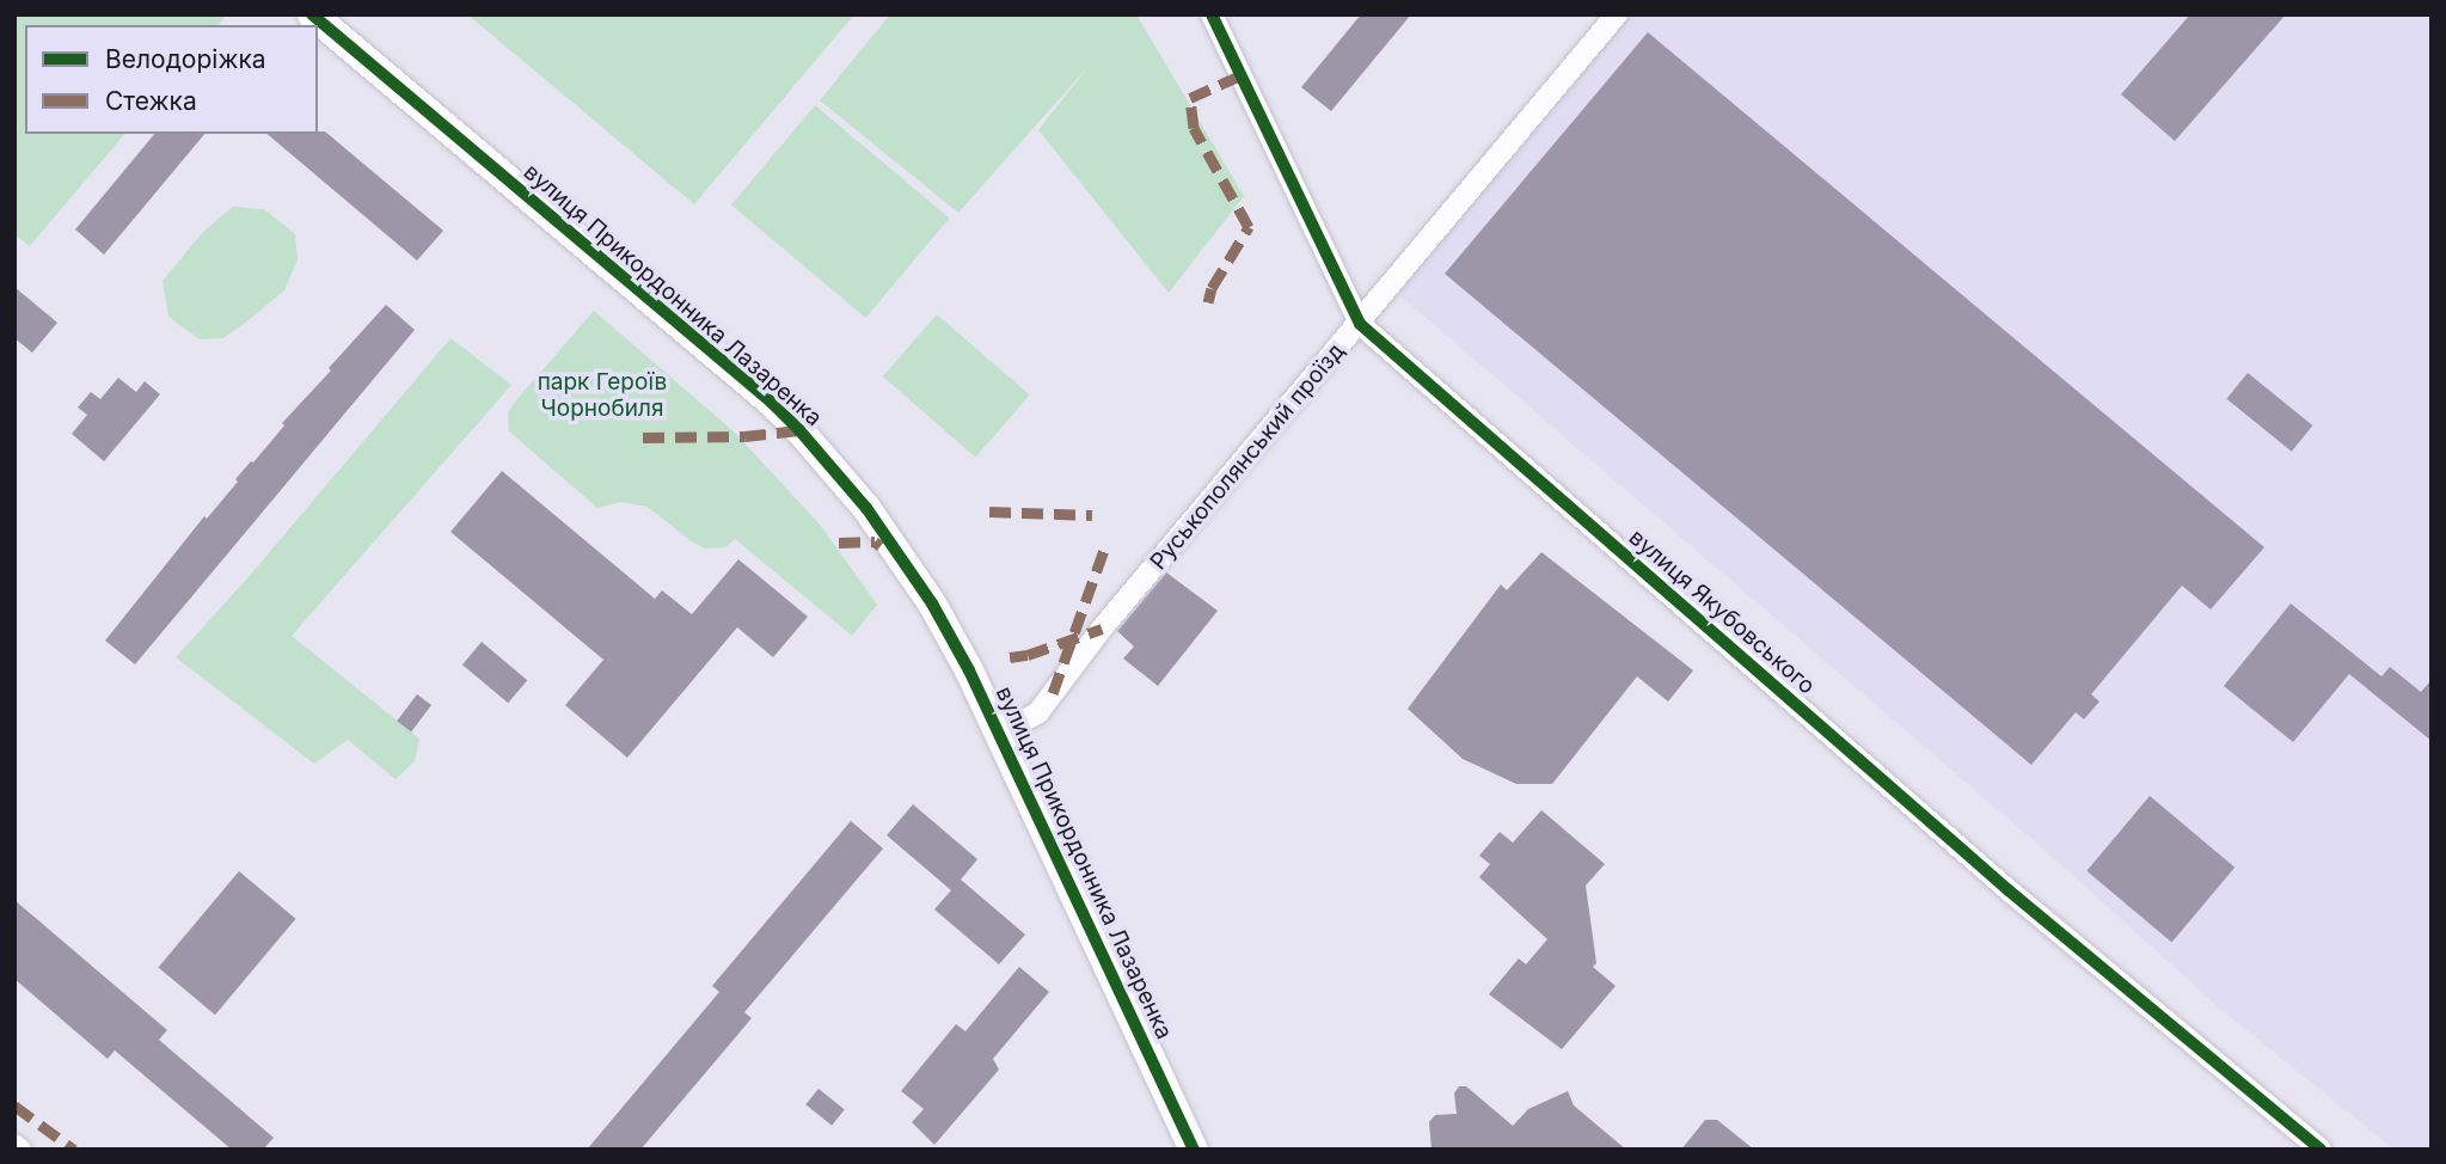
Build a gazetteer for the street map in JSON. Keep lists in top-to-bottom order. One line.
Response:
{"streets":{"street":["вулиця Прикордонника Лазаренка","Руськополянський проїзд","вулиця Якубовського"]},"crossings":[["вулиця Прикордонника Лазаренка","Руськополянський проїзд"],["Руськополянський проїзд","вулиця Якубовського"]],"parks":["парк Героїв Чорнобиля"],"legend":["Велодоріжка","Стежка"]}
